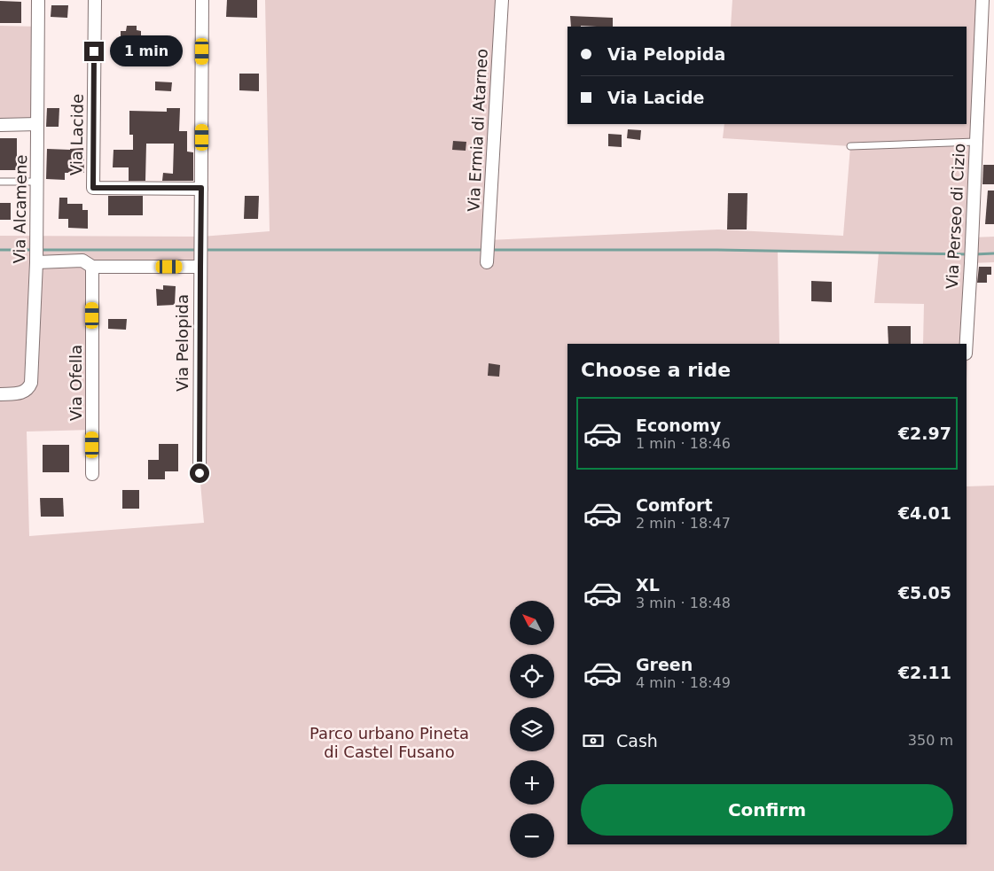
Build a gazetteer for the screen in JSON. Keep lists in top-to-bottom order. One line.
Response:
{"streets":{"street":["Via Ermia di Atarneo","Via Lacide","Via Alcamene","Via Perseo di Cizio","Via Pelopida","Via Ofella"]},"crossings":[["Via Lacide","Via Pelopida"]],"parks":["Parco urbano Pineta di Castel Fusano"],"north":"top left","page":{"banner":["Via Pelopida","Via Lacide"],"bubble":"1 min","heading":"Choose a ride","list":[{"name":"Economy","note":"1 min · 18:46","value":"€2.97"},{"name":"Comfort","note":"2 min · 18:47","value":"€4.01"},{"name":"XL","note":"3 min · 18:48","value":"€5.05"},{"name":"Green","note":"4 min · 18:49","value":"€2.11"}],"map_buttons":["+","−"],"pay":["Cash","350 m"],"buttons":"Confirm"}}
